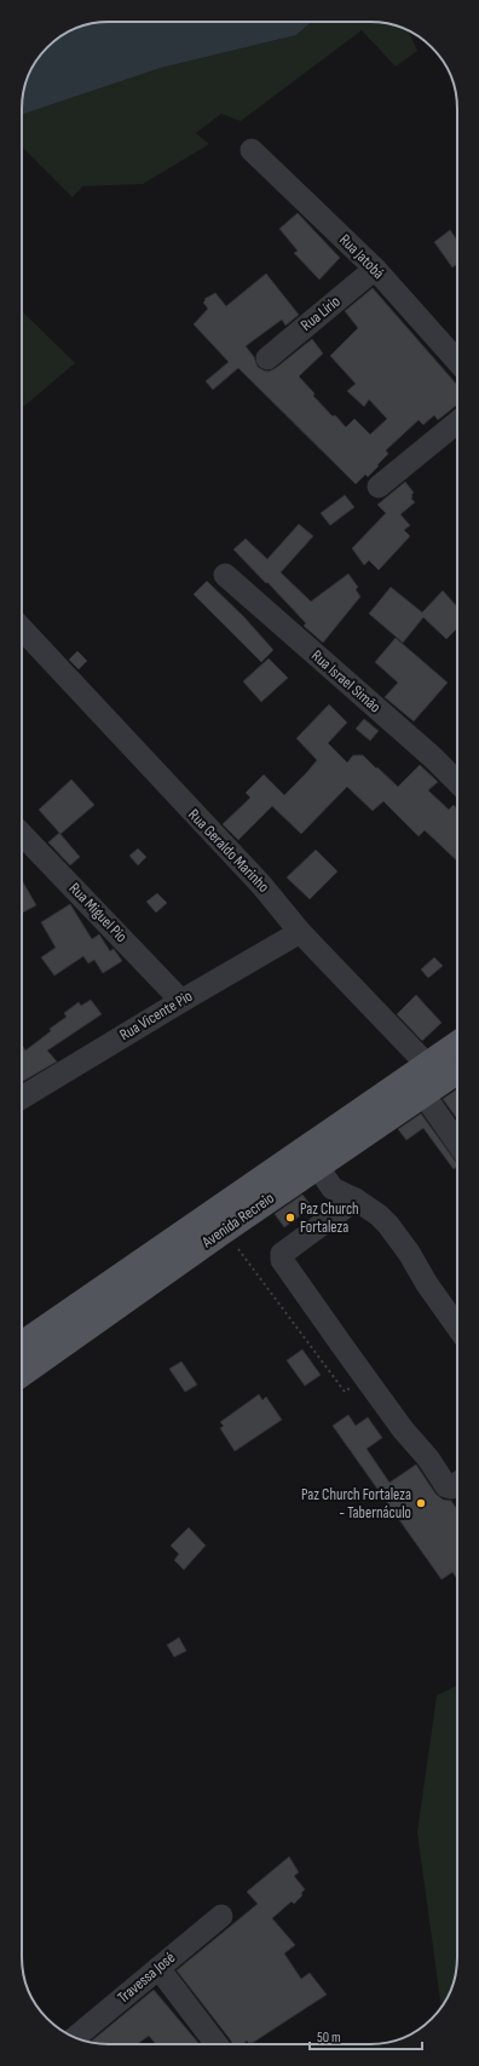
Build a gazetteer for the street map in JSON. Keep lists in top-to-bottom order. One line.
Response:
{"streets":{"main road":["Avenida Recreio"],"street":["Rua Jatobá","Rua Lírio","Rua Israel Simão","Rua Geraldo Marinho","Rua Miguel Pio","Rua Vicente Pio","Travessa José"]},"crossings":[["Rua Jatobá","Rua Lírio"],["Rua Geraldo Marinho","Rua Vicente Pio"],["Rua Geraldo Marinho","Avenida Recreio"],["Rua Miguel Pio","Rua Vicente Pio"]],"places":["Paz Church Fortaleza","Paz Church Fortaleza - Tabernáculo"],"scale_bar":"50 m"}
